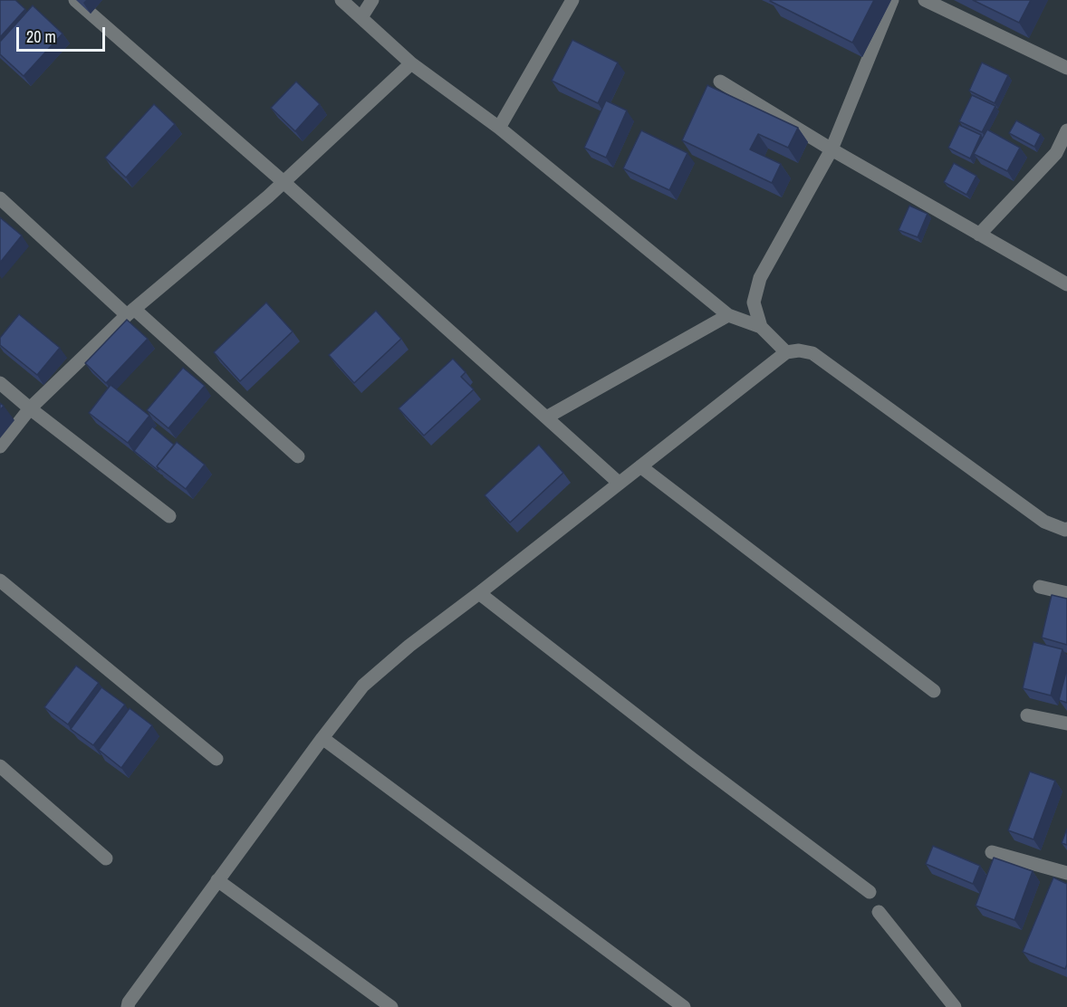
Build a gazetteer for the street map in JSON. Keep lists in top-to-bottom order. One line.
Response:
{"scale_bar":"20 m"}
